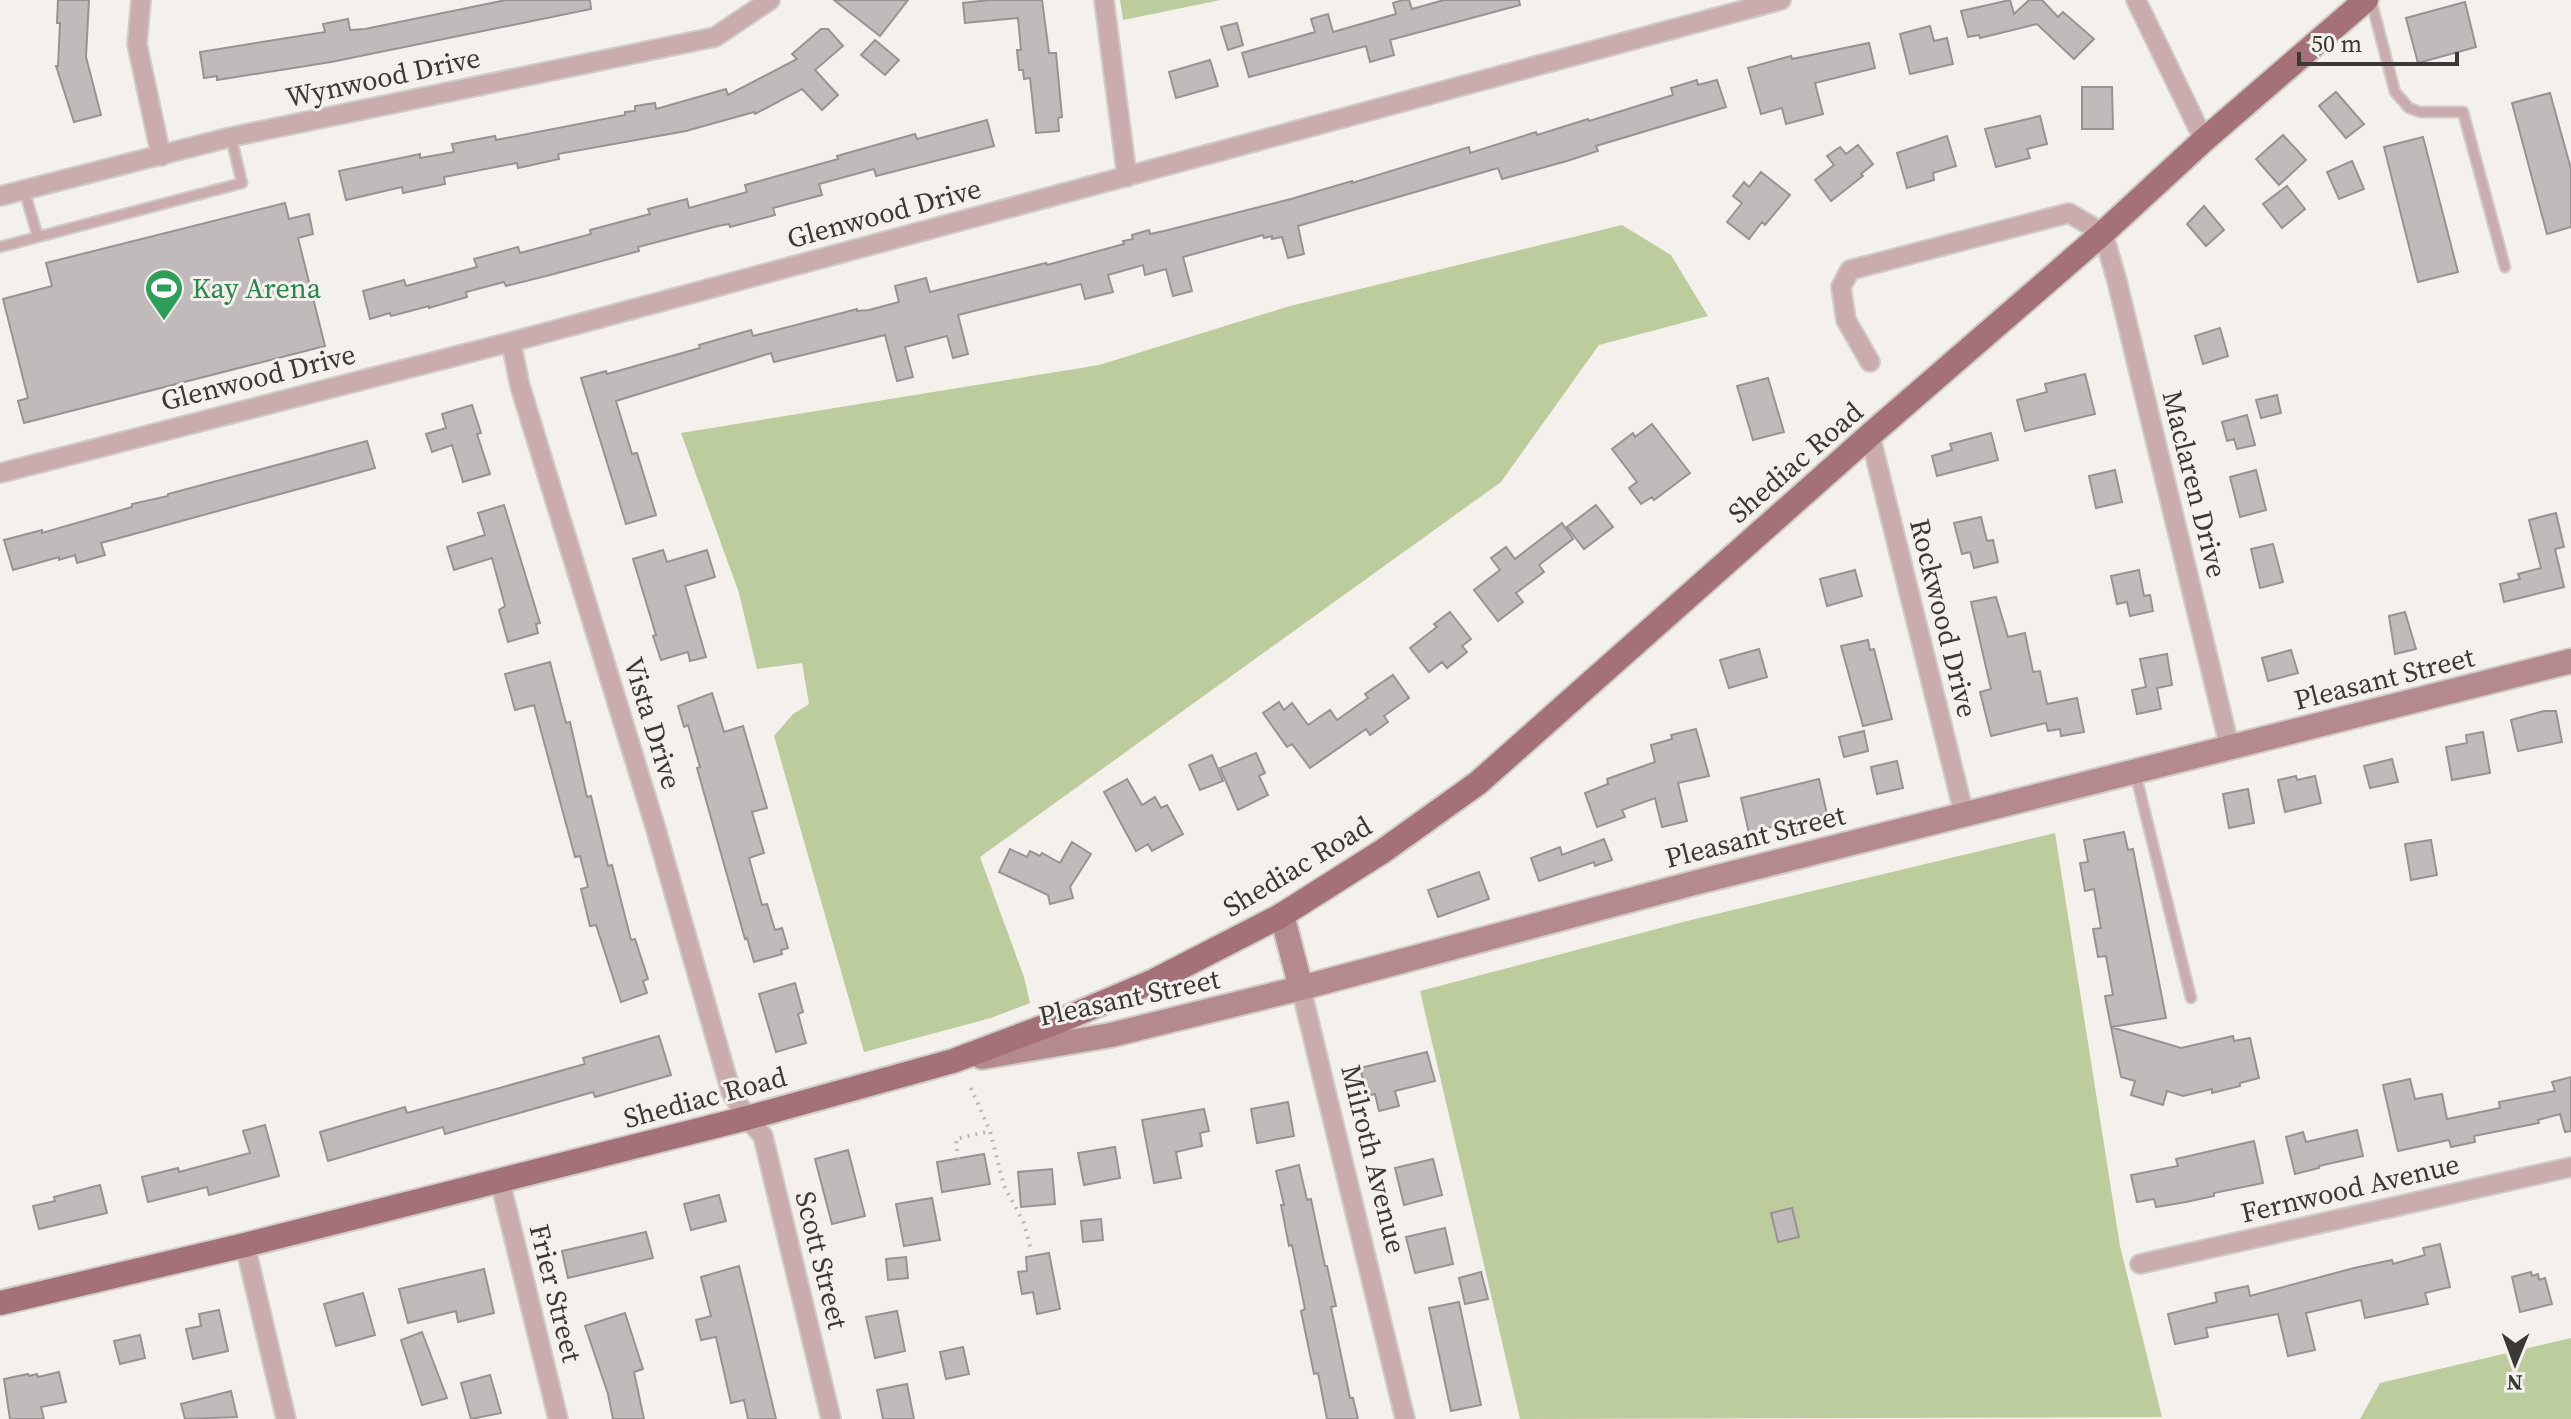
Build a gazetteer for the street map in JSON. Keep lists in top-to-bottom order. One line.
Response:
{"streets":{"main road":["Shediac Road"],"street":["Wynwood Drive","Glenwood Drive","Maclaren Drive","Rockwood Drive","Pleasant Street","Vista Drive","Milroth Avenue","Fernwood Avenue","Scott Street","Frier Street"]},"crossings":[["Glenwood Drive","Vista Drive"],["Shediac Road","Maclaren Drive"],["Shediac Road","Rockwood Drive"],["Shediac Road","Pleasant Street"],["Shediac Road","Vista Drive"],["Shediac Road","Milroth Avenue"],["Shediac Road","Scott Street"],["Shediac Road","Frier Street"],["Maclaren Drive","Pleasant Street"],["Rockwood Drive","Pleasant Street"],["Pleasant Street","Milroth Avenue"],["Vista Drive","Scott Street"]],"places":{"sports":["Kay Arena"]},"scale_bar":"50 m","north":"bottom"}
